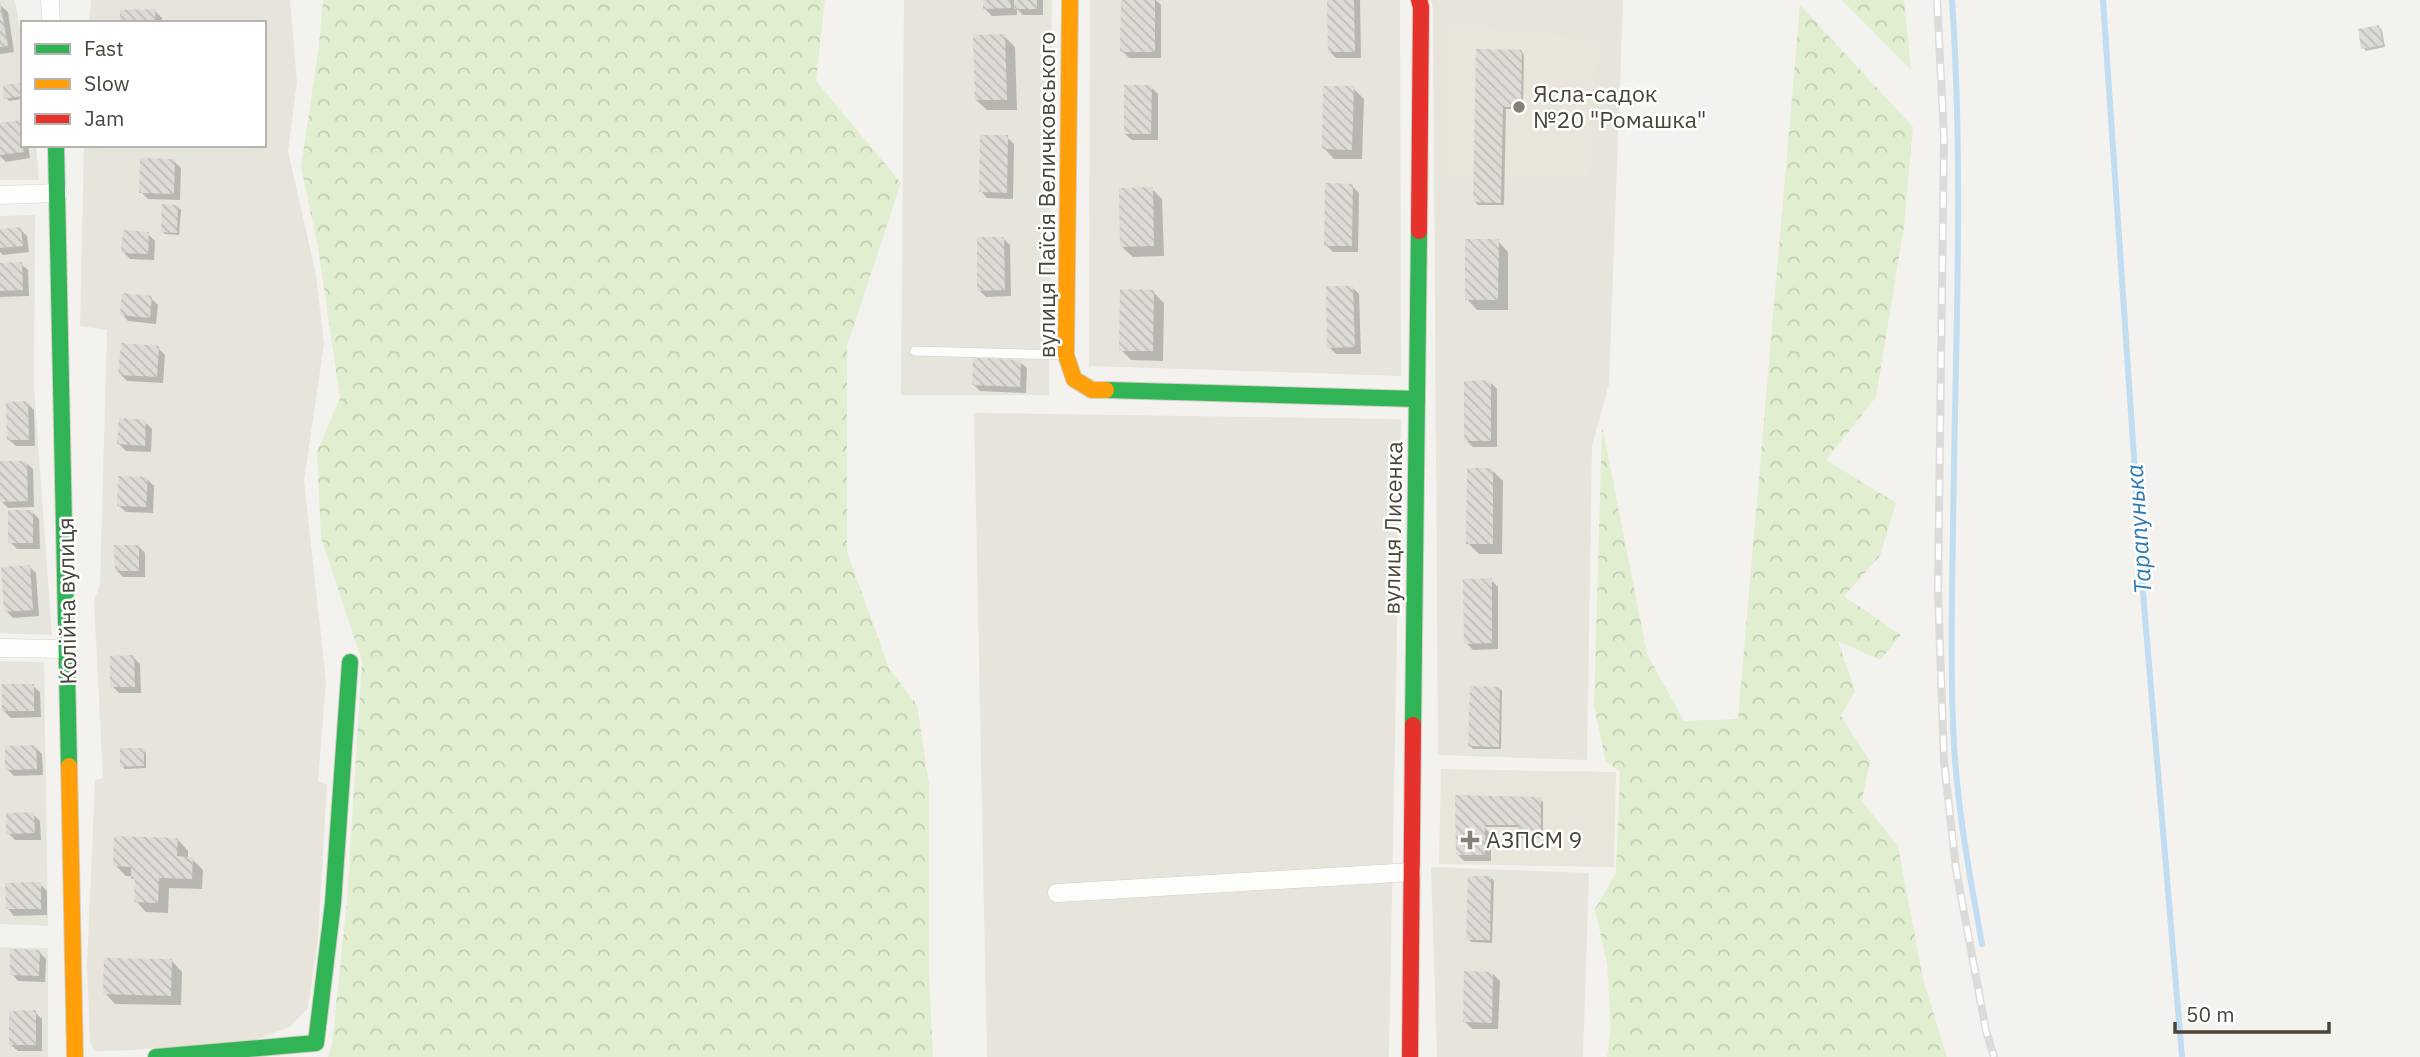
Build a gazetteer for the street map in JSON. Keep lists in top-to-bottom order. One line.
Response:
{"streets":{"street":["вулиця Паїсія Величковського","вулиця Лисенка","Колійна вулиця"]},"crossings":[["вулиця Паїсія Величковського","вулиця Лисенка"]],"water":["Тарапунька"],"places":{"other":["Ясла-садок №20 \"Ромашка\""],"health":["АЗПСМ 9"]},"legend":["Fast","Slow","Jam"],"scale_bar":"50 m"}
